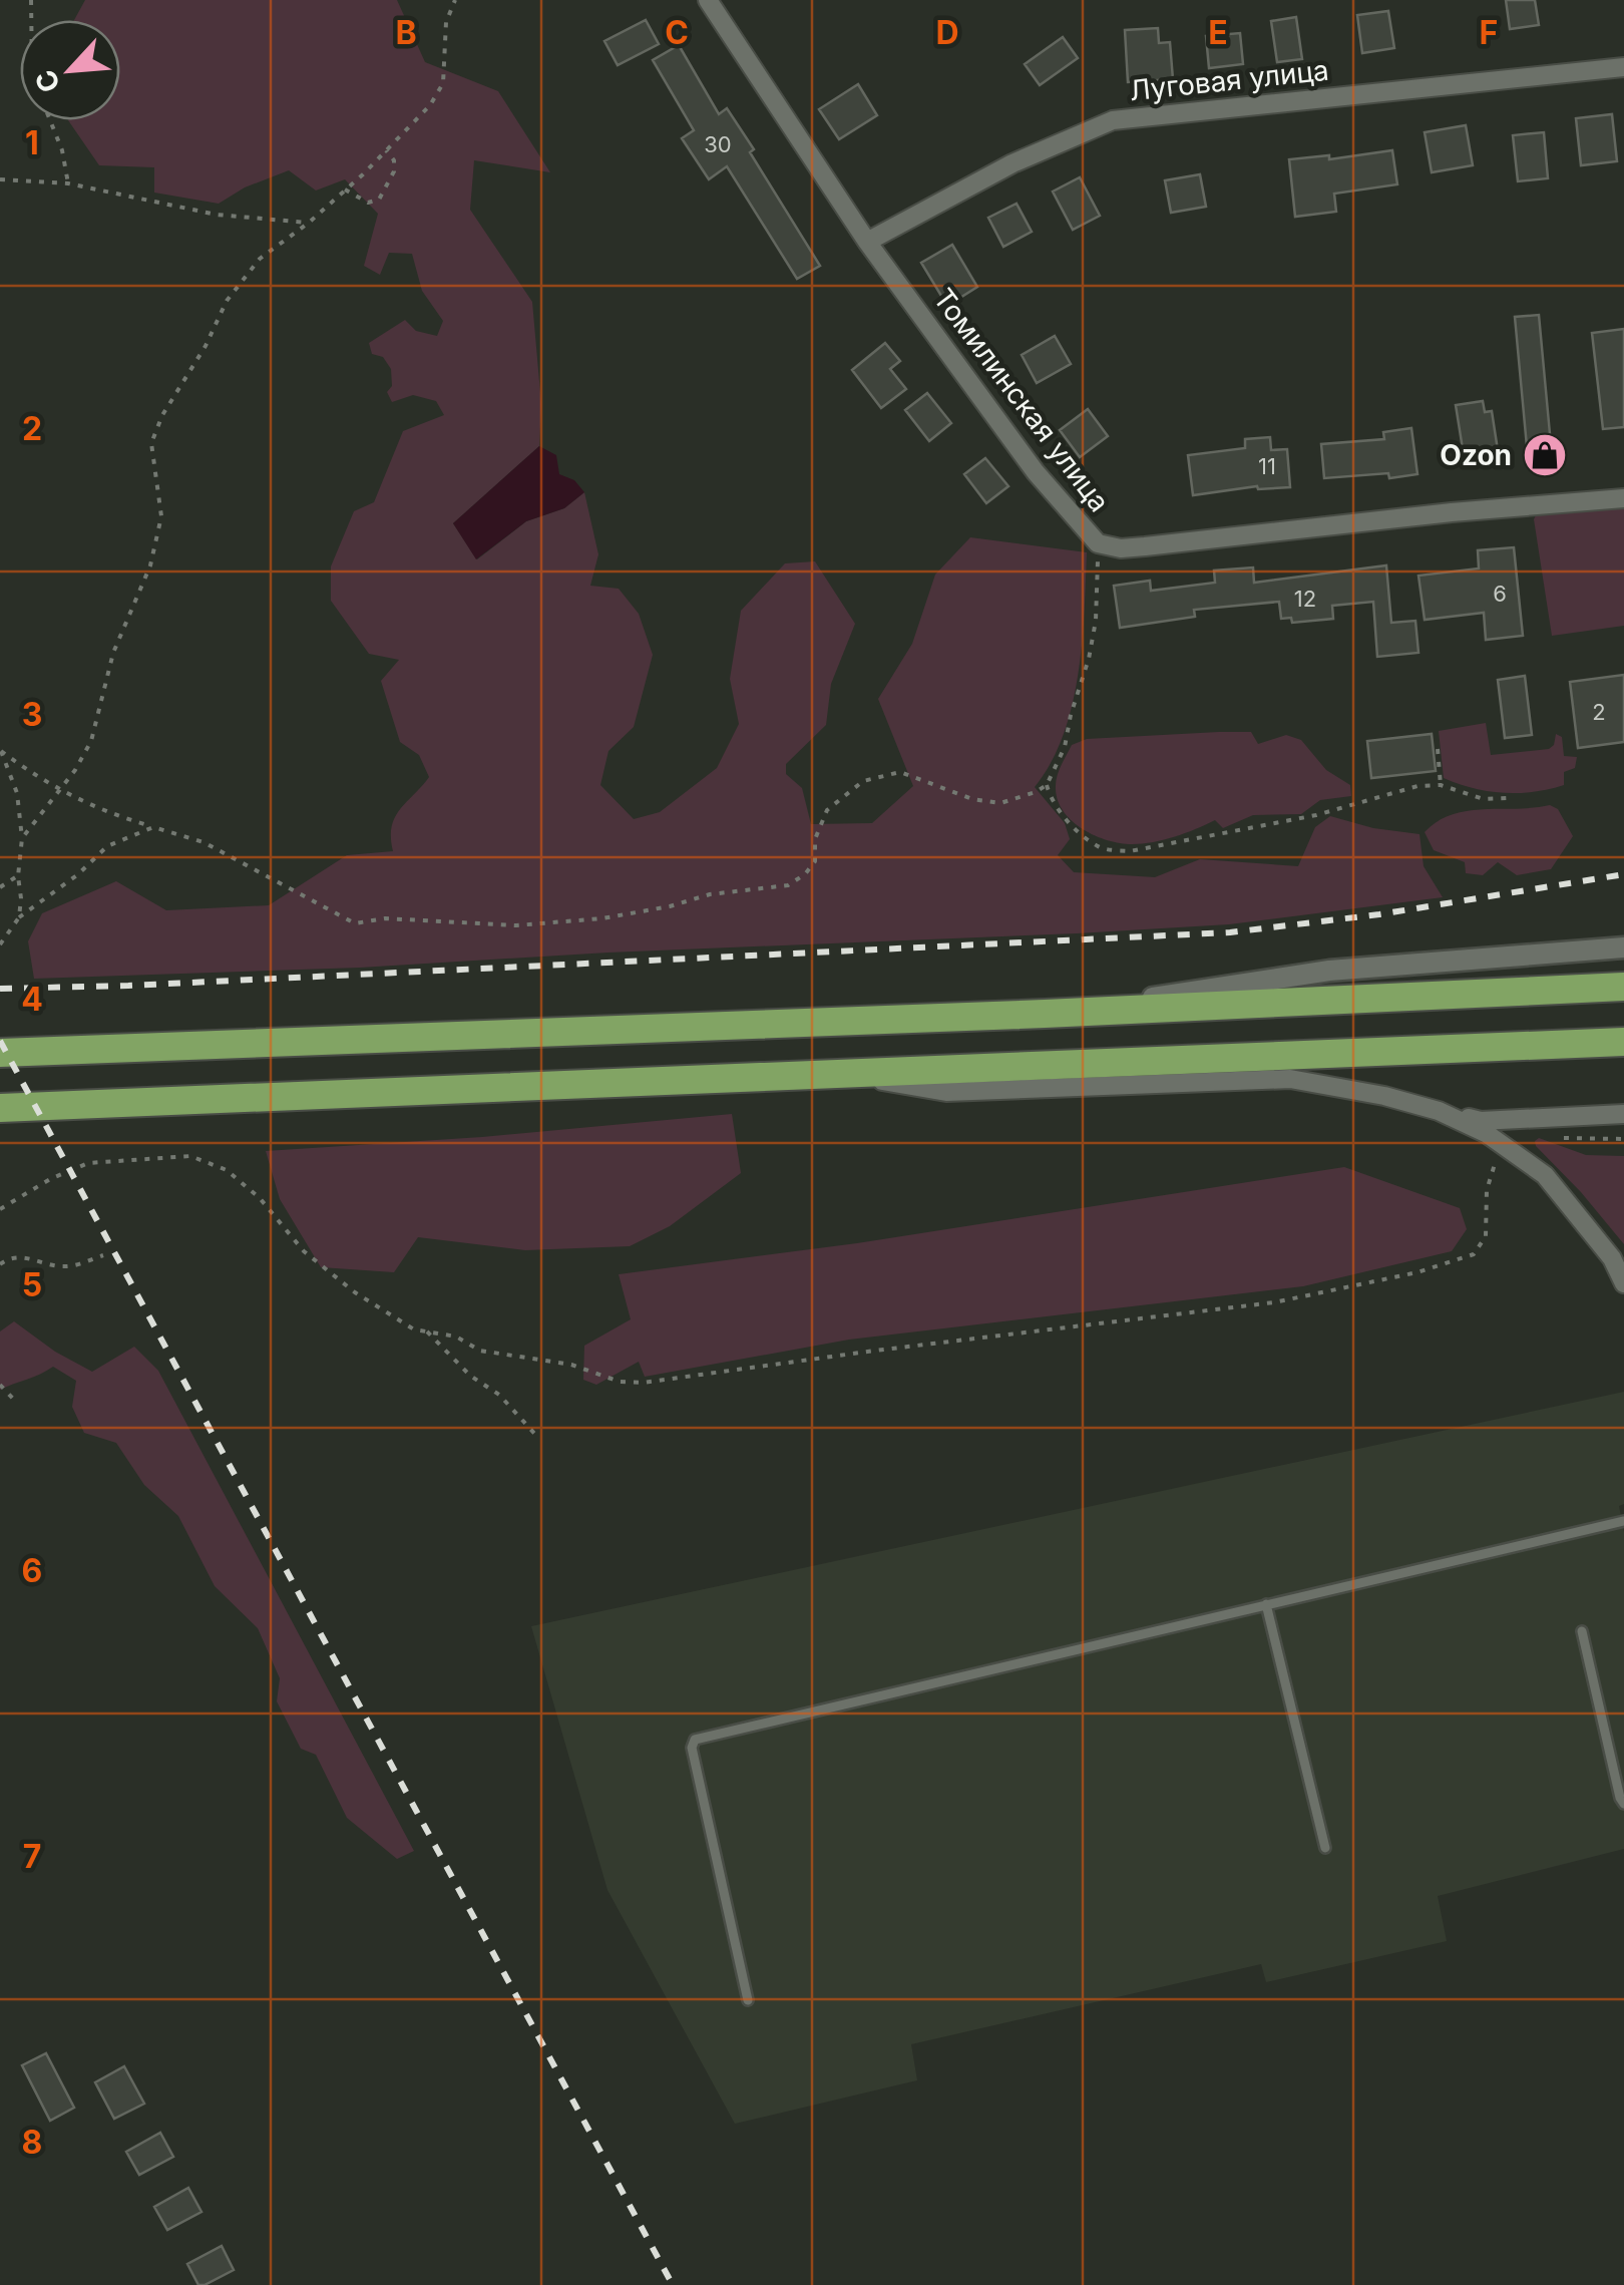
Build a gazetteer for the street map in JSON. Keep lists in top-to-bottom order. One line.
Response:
{"streets":{"street":["Луговая улица","Томилинская улица"]},"crossings":[["Луговая улица","Томилинская улица"]],"places":{"shop":["Ozon"]},"house_numbers":["30","11","6","12","2"],"north":"bottom left","grid":{"columns":["B","C","D","E","F"],"rows":["1","2","3","4","5","6","7","8"]}}
